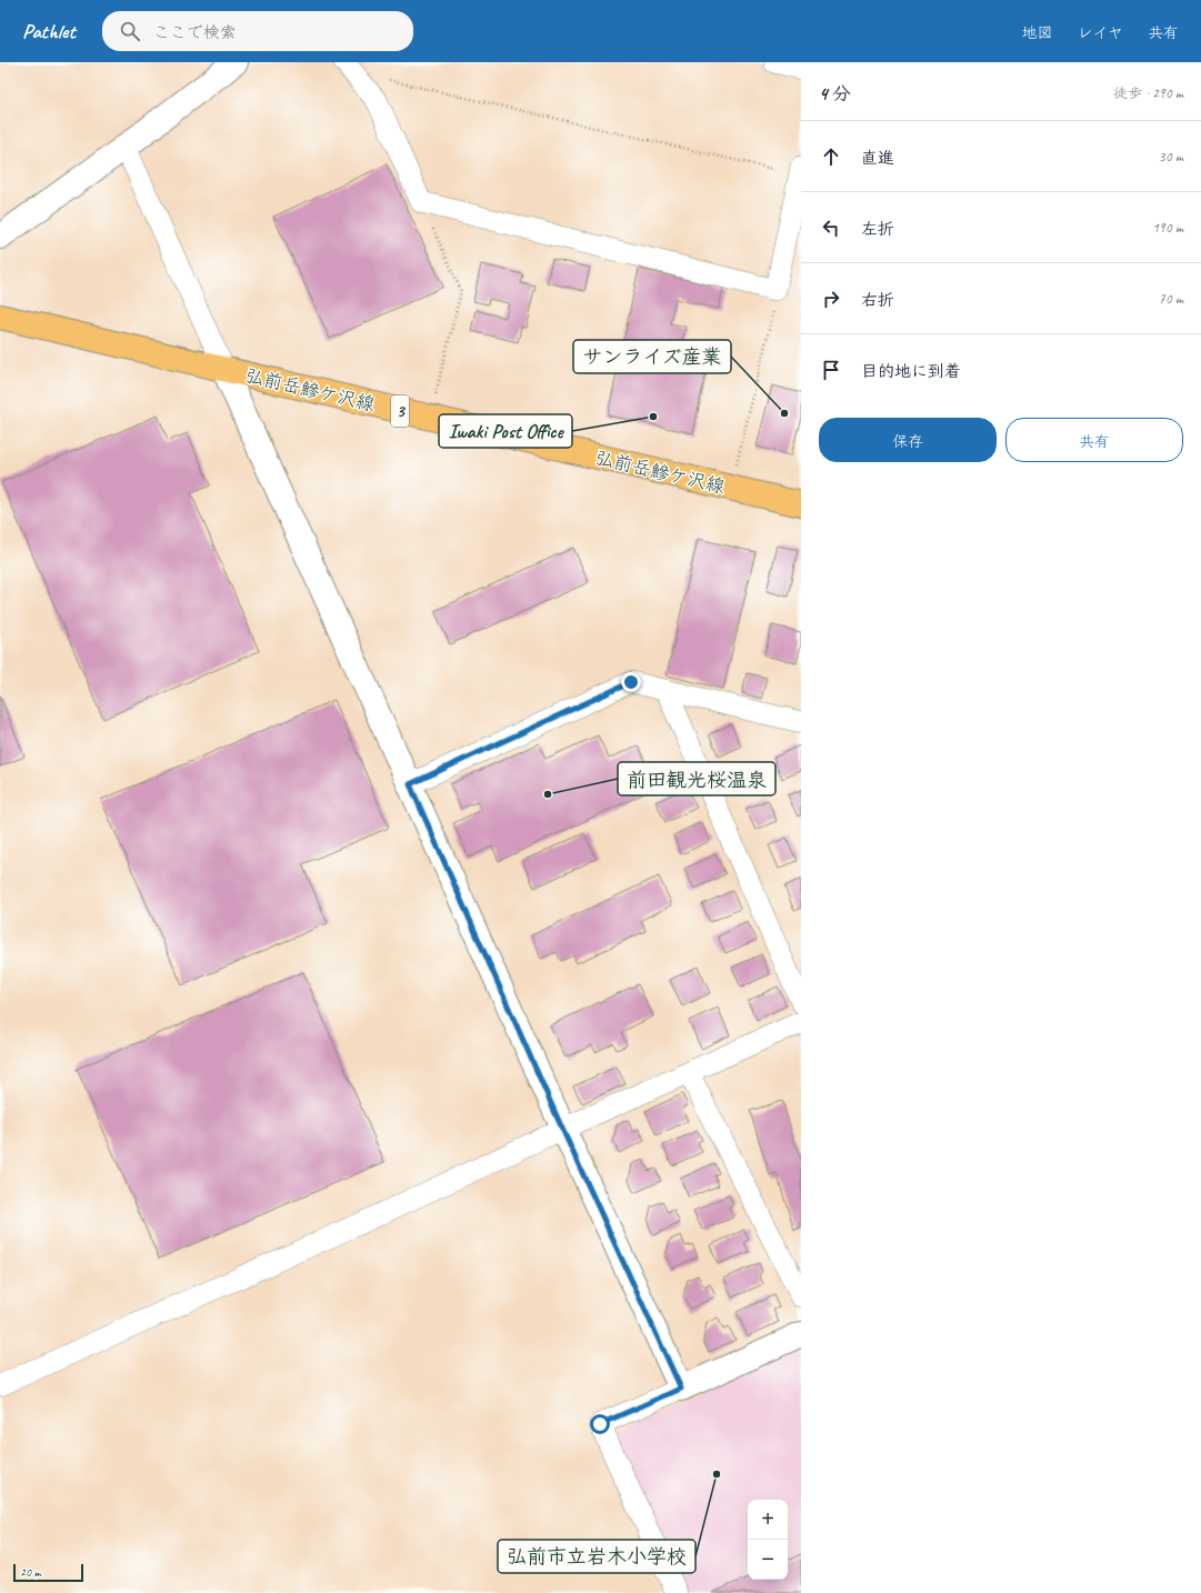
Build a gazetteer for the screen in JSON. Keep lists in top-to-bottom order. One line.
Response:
{"streets":{"main road":["弘前岳鰺ケ沢線","3"]},"places":["サンライズ産業","Iwaki Post Office","前田観光桜温泉","弘前市立岩木小学校"],"scale_bar":"20 m","page":{"header":"Pathlet","search":"ここで検索","nav":["地図","レイヤ","共有"],"heading":["4 分","徒歩 · 290 m"],"list":[["直進","30 m"],["左折","190 m"],["右折","70 m"],"目的地に到着"],"buttons":["保存","共有"],"map_buttons":["+","−"],"scale":"20 m"}}
